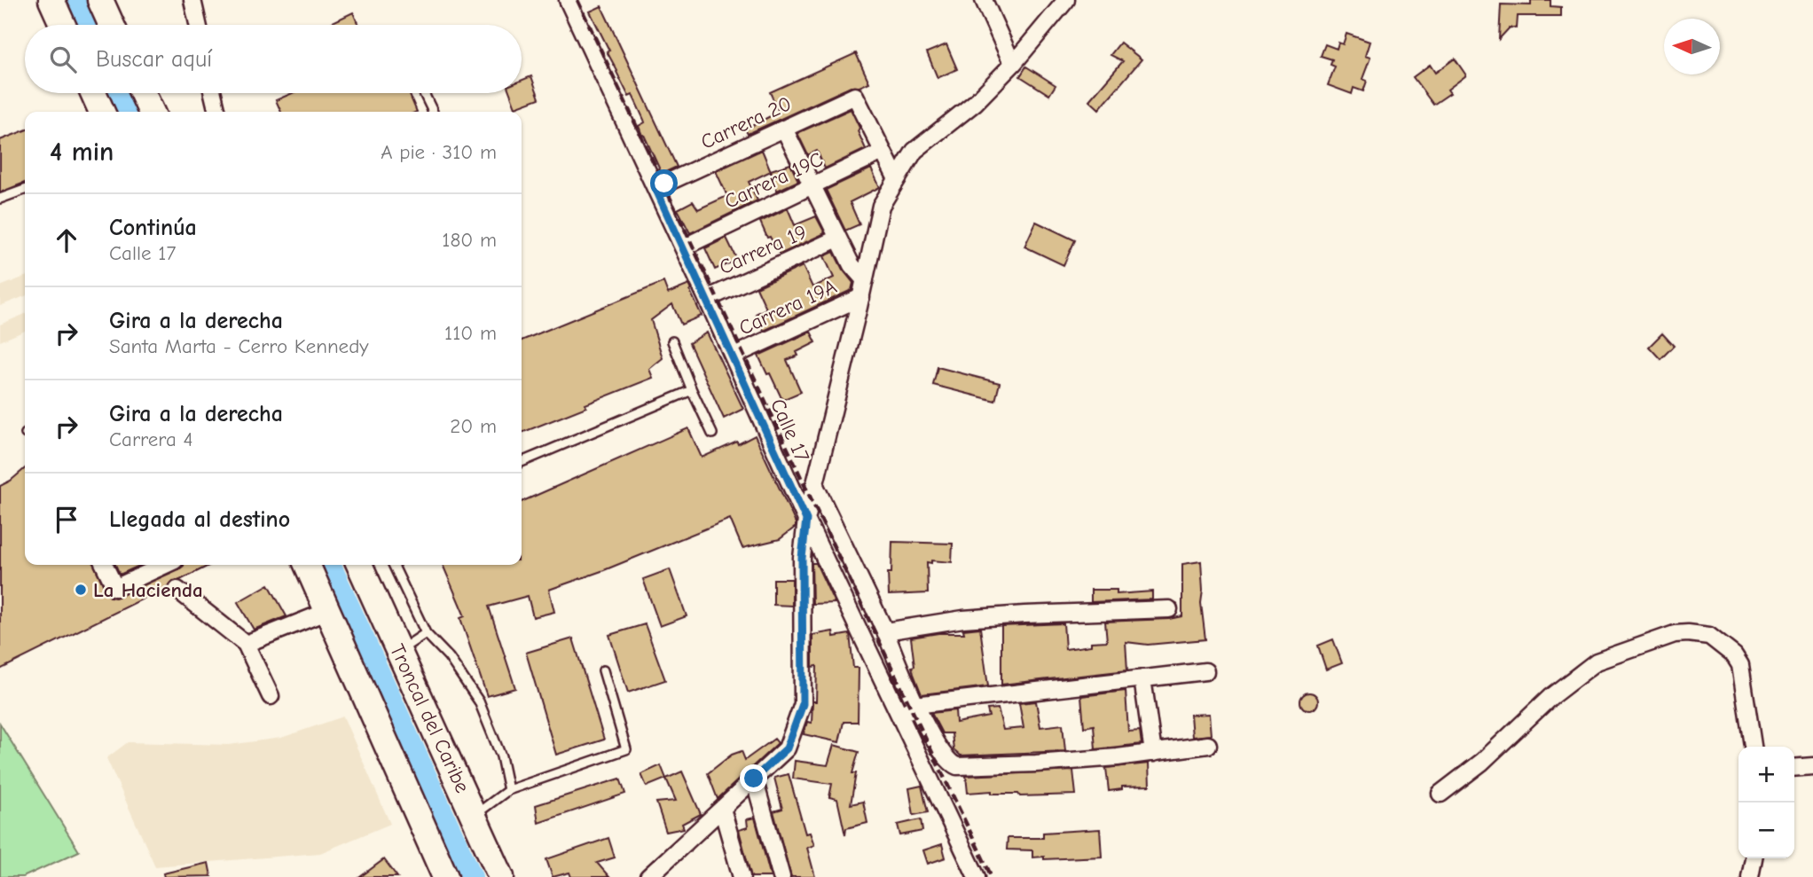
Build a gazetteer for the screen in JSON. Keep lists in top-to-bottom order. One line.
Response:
{"streets":{"highway":["Troncal del Caribe"],"street":["Carrera 20","Carrera 19C","Carrera 19","Carrera 19A","Calle 17"]},"crossings":[["Carrera 20","Carrera 19C"],["Carrera 20","Calle 17"],["Carrera 19C","Calle 17"],["Carrera 19","Calle 17"],["Carrera 19A","Calle 17"]],"places":["La Hacienda"],"north":"left","page":{"search":"Buscar aquí","heading":["4 min","A pie · 310 m"],"list":[["Continúa","Calle 17","180 m"],["Gira a la derecha","Santa Marta - Cerro Kennedy","110 m"],["Gira a la derecha","Carrera 4","20 m"],"Llegada al destino"],"map_buttons":["+","−"]}}
